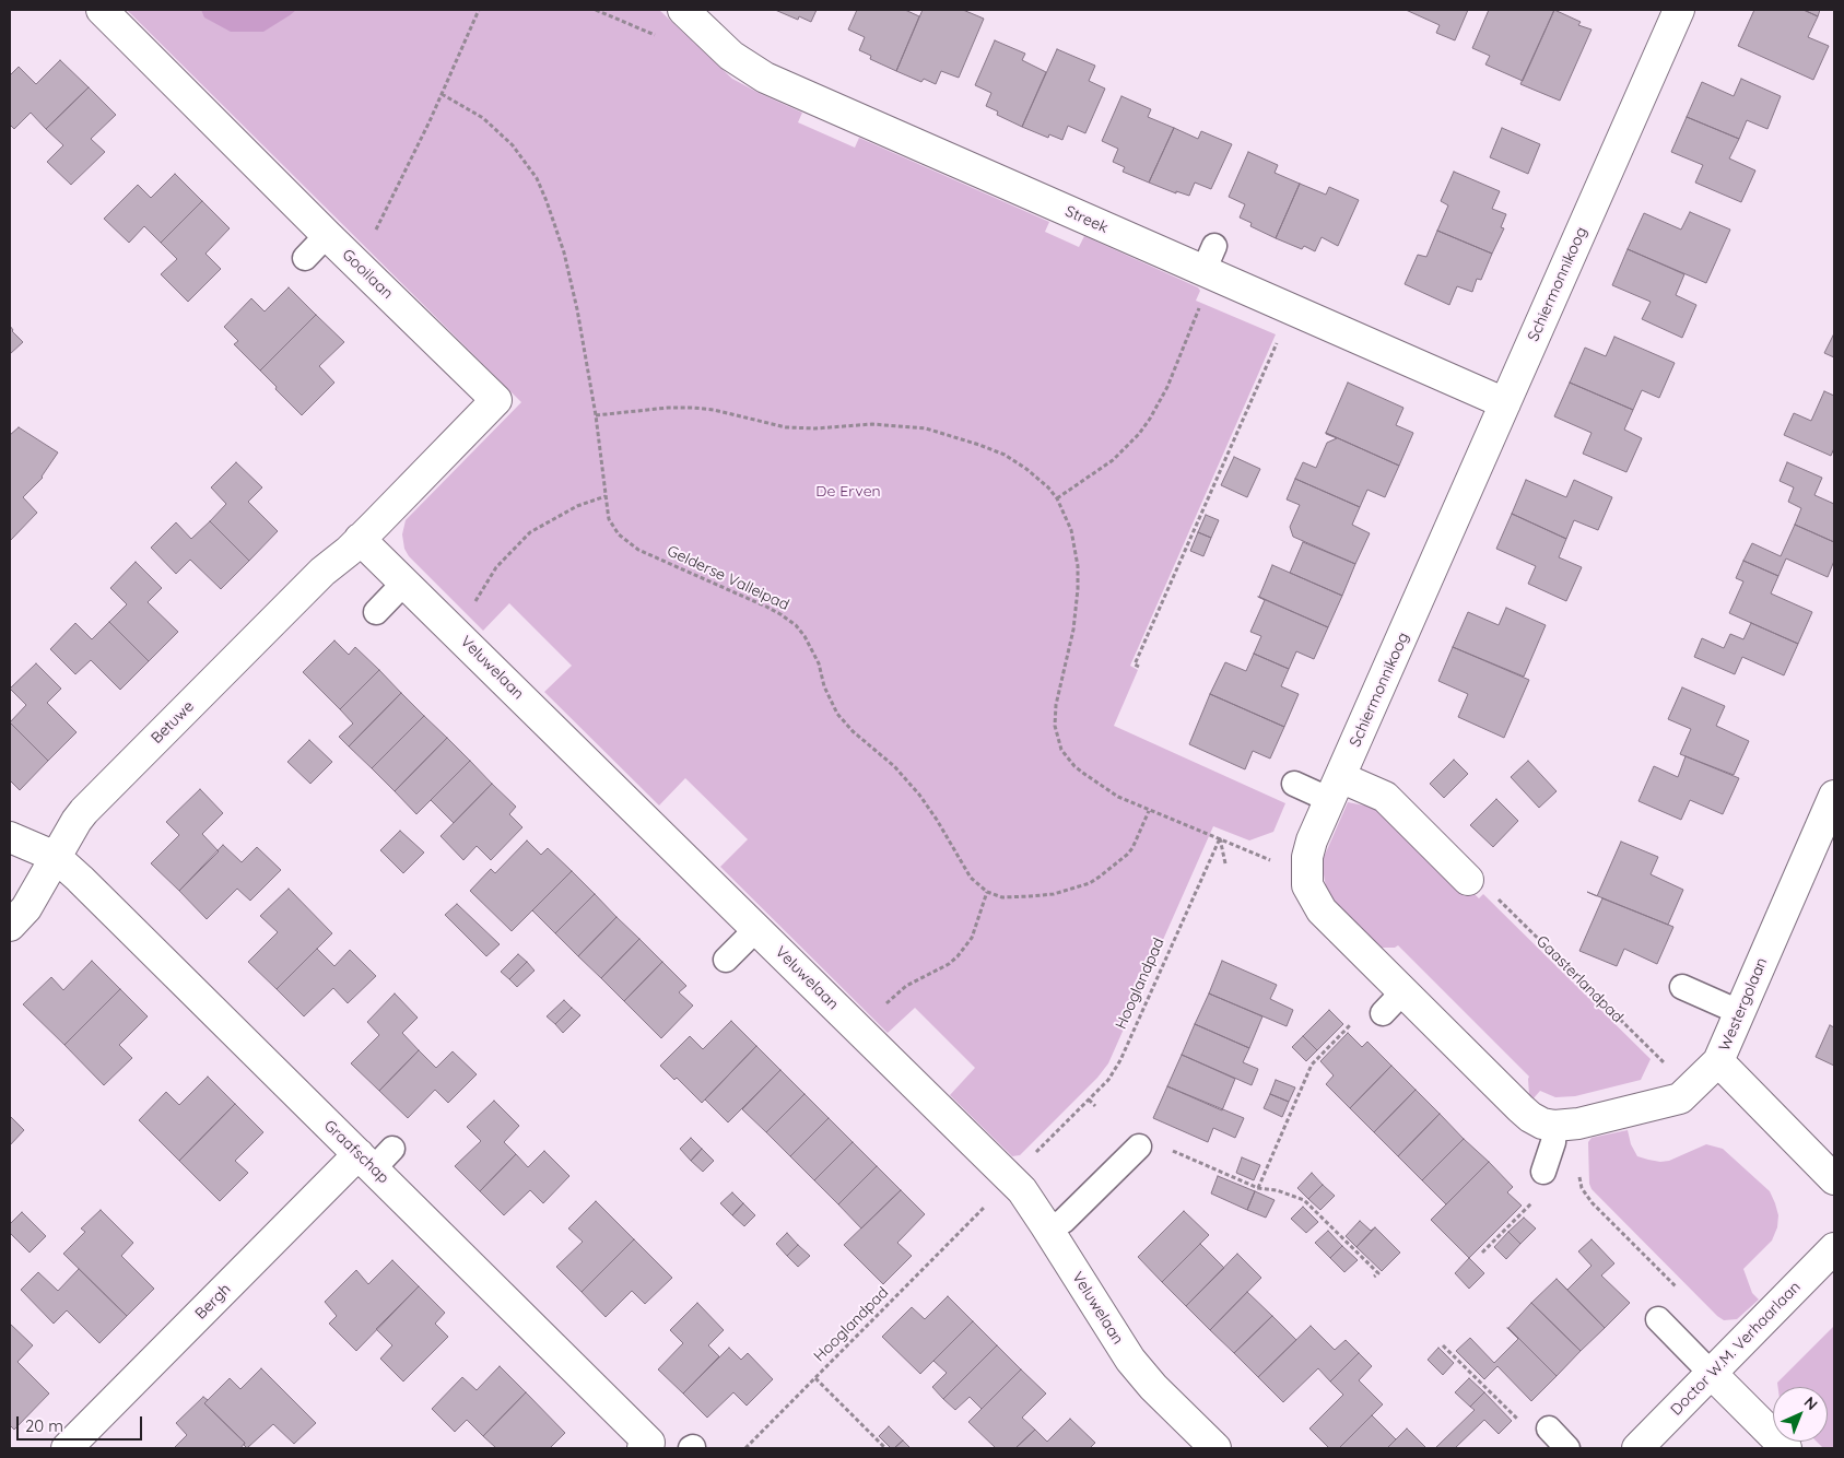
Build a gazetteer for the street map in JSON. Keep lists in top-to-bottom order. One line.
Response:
{"streets":{"street":["Streek","Gooilaan","Schiermonnikoog","Veluwelaan","Betuwe","Westergolaan","Graafschap","Bergh","Doctor W.M. Verhaarlaan"],"path":["Gelderse Valleipad","Gaasterlandpad","Hooglandpad"]},"crossings":[["Streek","Schiermonnikoog"],["Gooilaan","Veluwelaan"],["Gooilaan","Betuwe"],["Schiermonnikoog","Westergolaan"],["Veluwelaan","Betuwe"],["Betuwe","Graafschap"],["Graafschap","Bergh"]],"parks":["De Erven"],"scale_bar":"20 m","north":"top right"}
